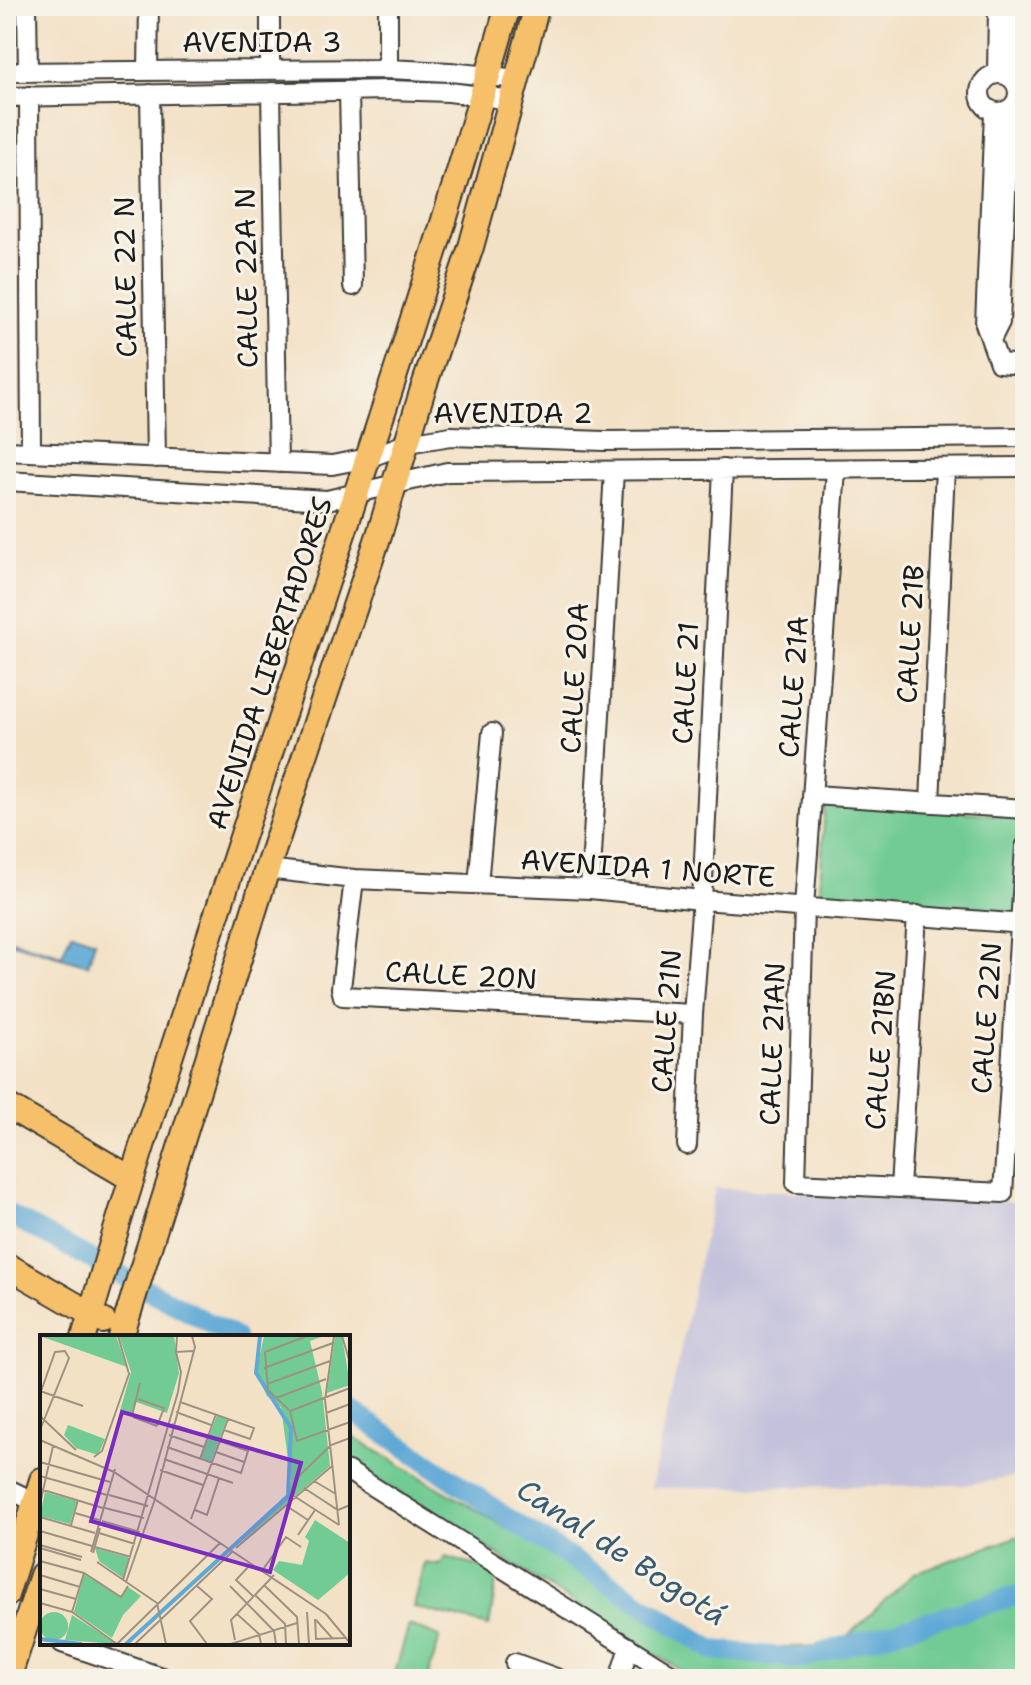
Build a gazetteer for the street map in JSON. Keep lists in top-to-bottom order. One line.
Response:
{"streets":{"main road":["AVENIDA LIBERTADORES"],"street":["AVENIDA 3","CALLE 22 N","CALLE 22A N","AVENIDA 2","CALLE 21B","CALLE 20A","CALLE 21","CALLE 21A","AVENIDA 1 NORTE","CALLE 20N","CALLE 22N","CALLE 21N","CALLE 21AN","CALLE 21BN"]},"crossings":[["AVENIDA 3","CALLE 22 N"],["AVENIDA 3","CALLE 22A N"],["AVENIDA 3","AVENIDA LIBERTADORES"],["CALLE 22 N","AVENIDA 2"],["CALLE 22A N","AVENIDA 2"],["AVENIDA 2","CALLE 21B"],["AVENIDA 2","AVENIDA LIBERTADORES"],["AVENIDA 2","CALLE 20A"],["AVENIDA 2","CALLE 21"],["AVENIDA 2","CALLE 21A"],["CALLE 20A","AVENIDA 1 NORTE"],["CALLE 21","AVENIDA 1 NORTE"],["CALLE 21","CALLE 21N"],["CALLE 21A","AVENIDA 1 NORTE"],["CALLE 21A","CALLE 21AN"],["AVENIDA 1 NORTE","CALLE 20N"],["AVENIDA 1 NORTE","CALLE 22N"],["AVENIDA 1 NORTE","CALLE 21N"],["AVENIDA 1 NORTE","CALLE 21AN"],["AVENIDA 1 NORTE","CALLE 21BN"],["CALLE 20N","CALLE 21N"],["CALLE 22N","CALLE 21AN"],["CALLE 22N","CALLE 21BN"],["CALLE 21AN","CALLE 21BN"]],"water":["Canal de Bogotá"]}
